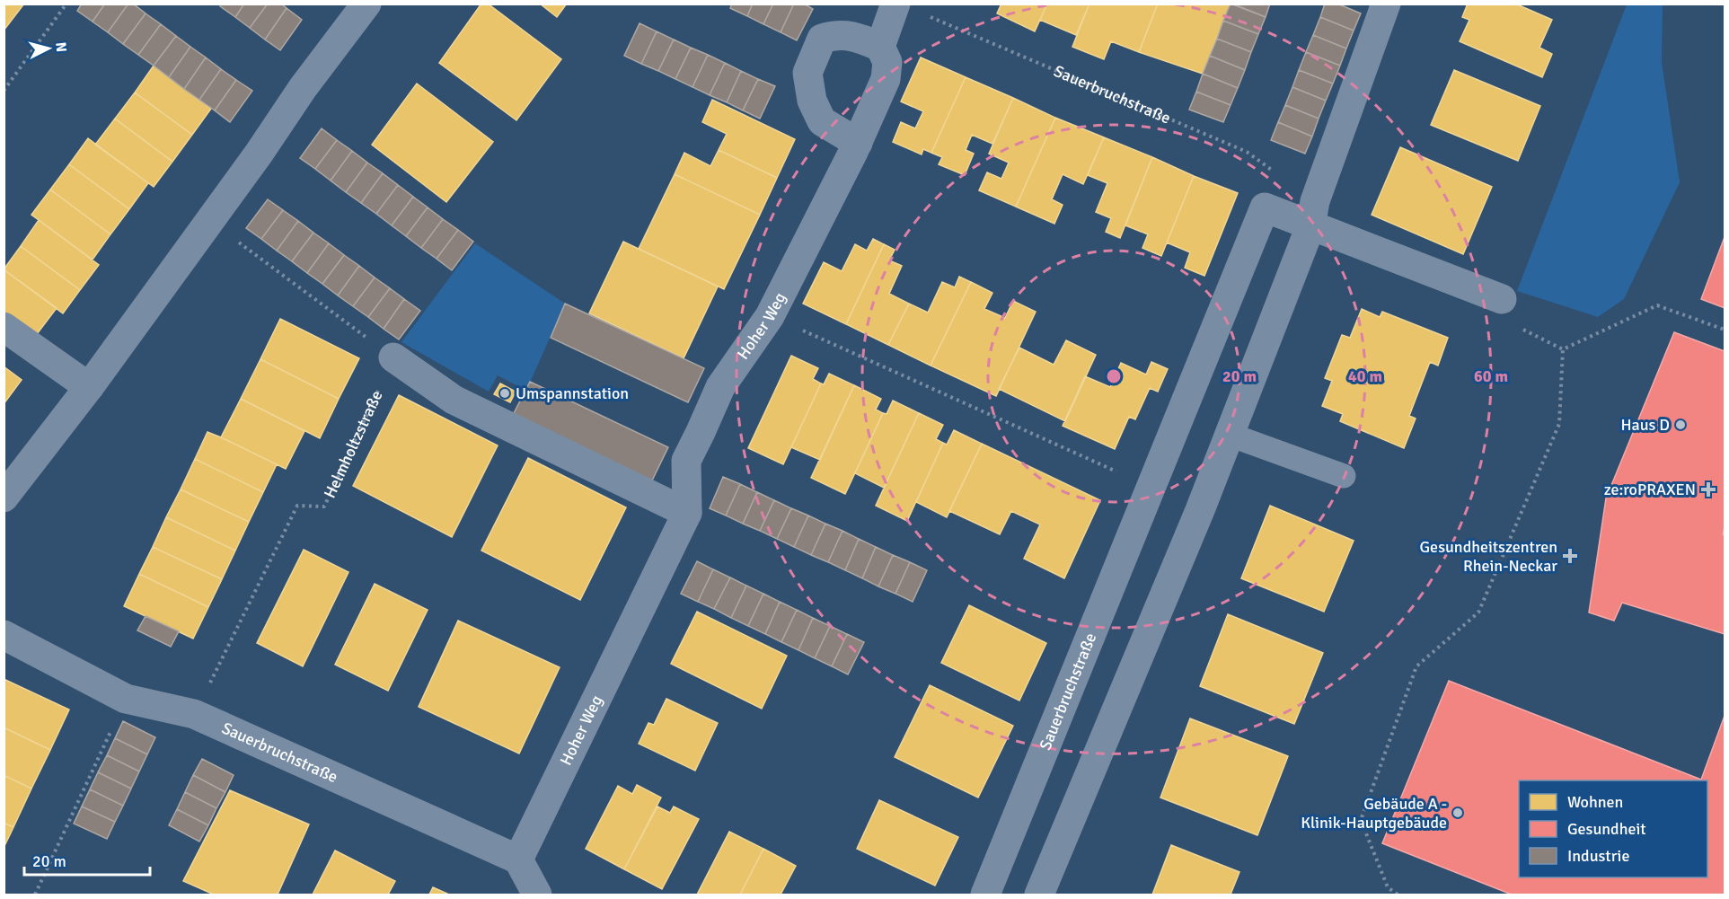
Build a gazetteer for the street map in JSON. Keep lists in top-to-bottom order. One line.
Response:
{"streets":{"street":["Sauerbruchstraße","Hoher Weg"],"path":["Helmholtzstraße"]},"crossings":[["Sauerbruchstraße","Hoher Weg"],["Sauerbruchstraße","Helmholtzstraße"]],"places":{"other":["Umspannstation","Haus D","Gebäude A - Klinik-Hauptgebäude"],"health":["ze:roPRAXEN","Gesundheitszentren Rhein-Neckar"]},"legend":["Wohnen","Gesundheit","Industrie"],"scale_bar":"20 m","north":"right","rings":["20 m","40 m","60 m"]}
